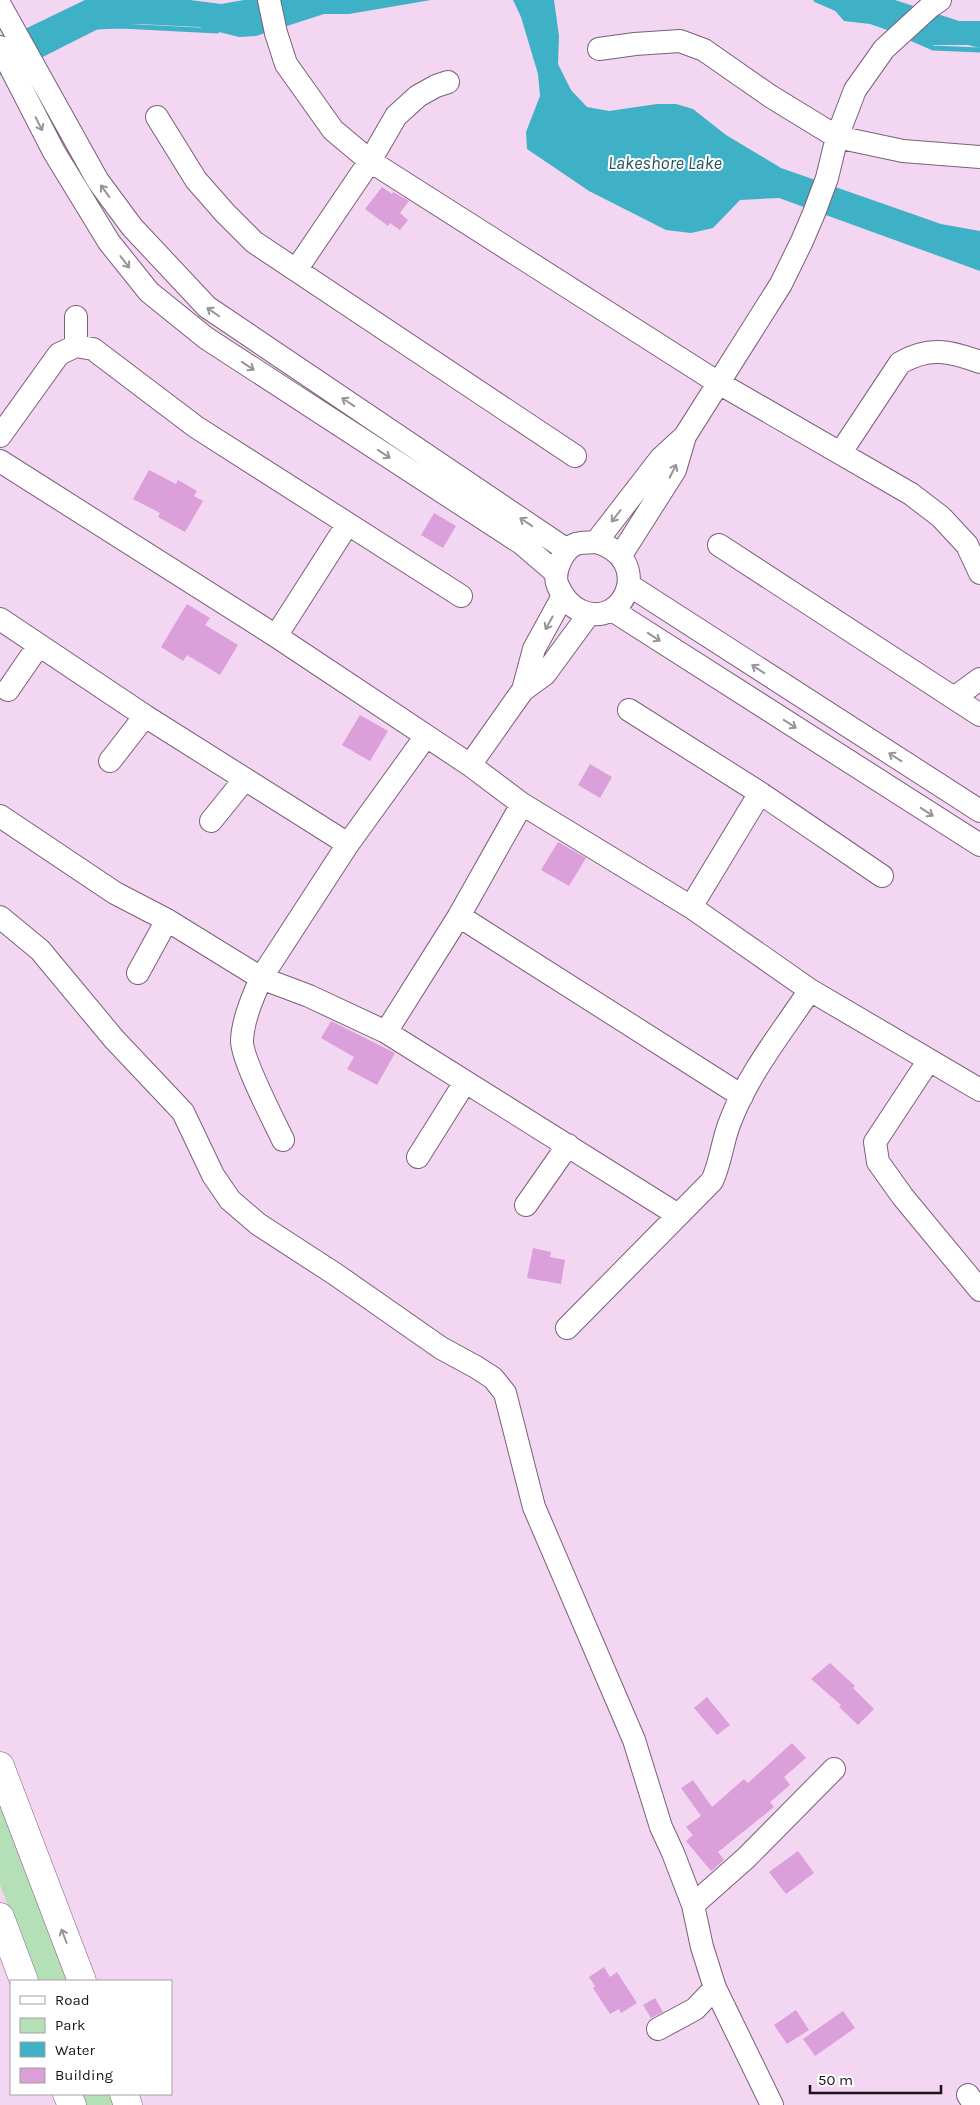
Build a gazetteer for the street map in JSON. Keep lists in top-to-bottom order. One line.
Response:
{"water":["Lakeshore Lake"],"legend":["Road","Park","Water","Building"],"scale_bar":"50 m"}
